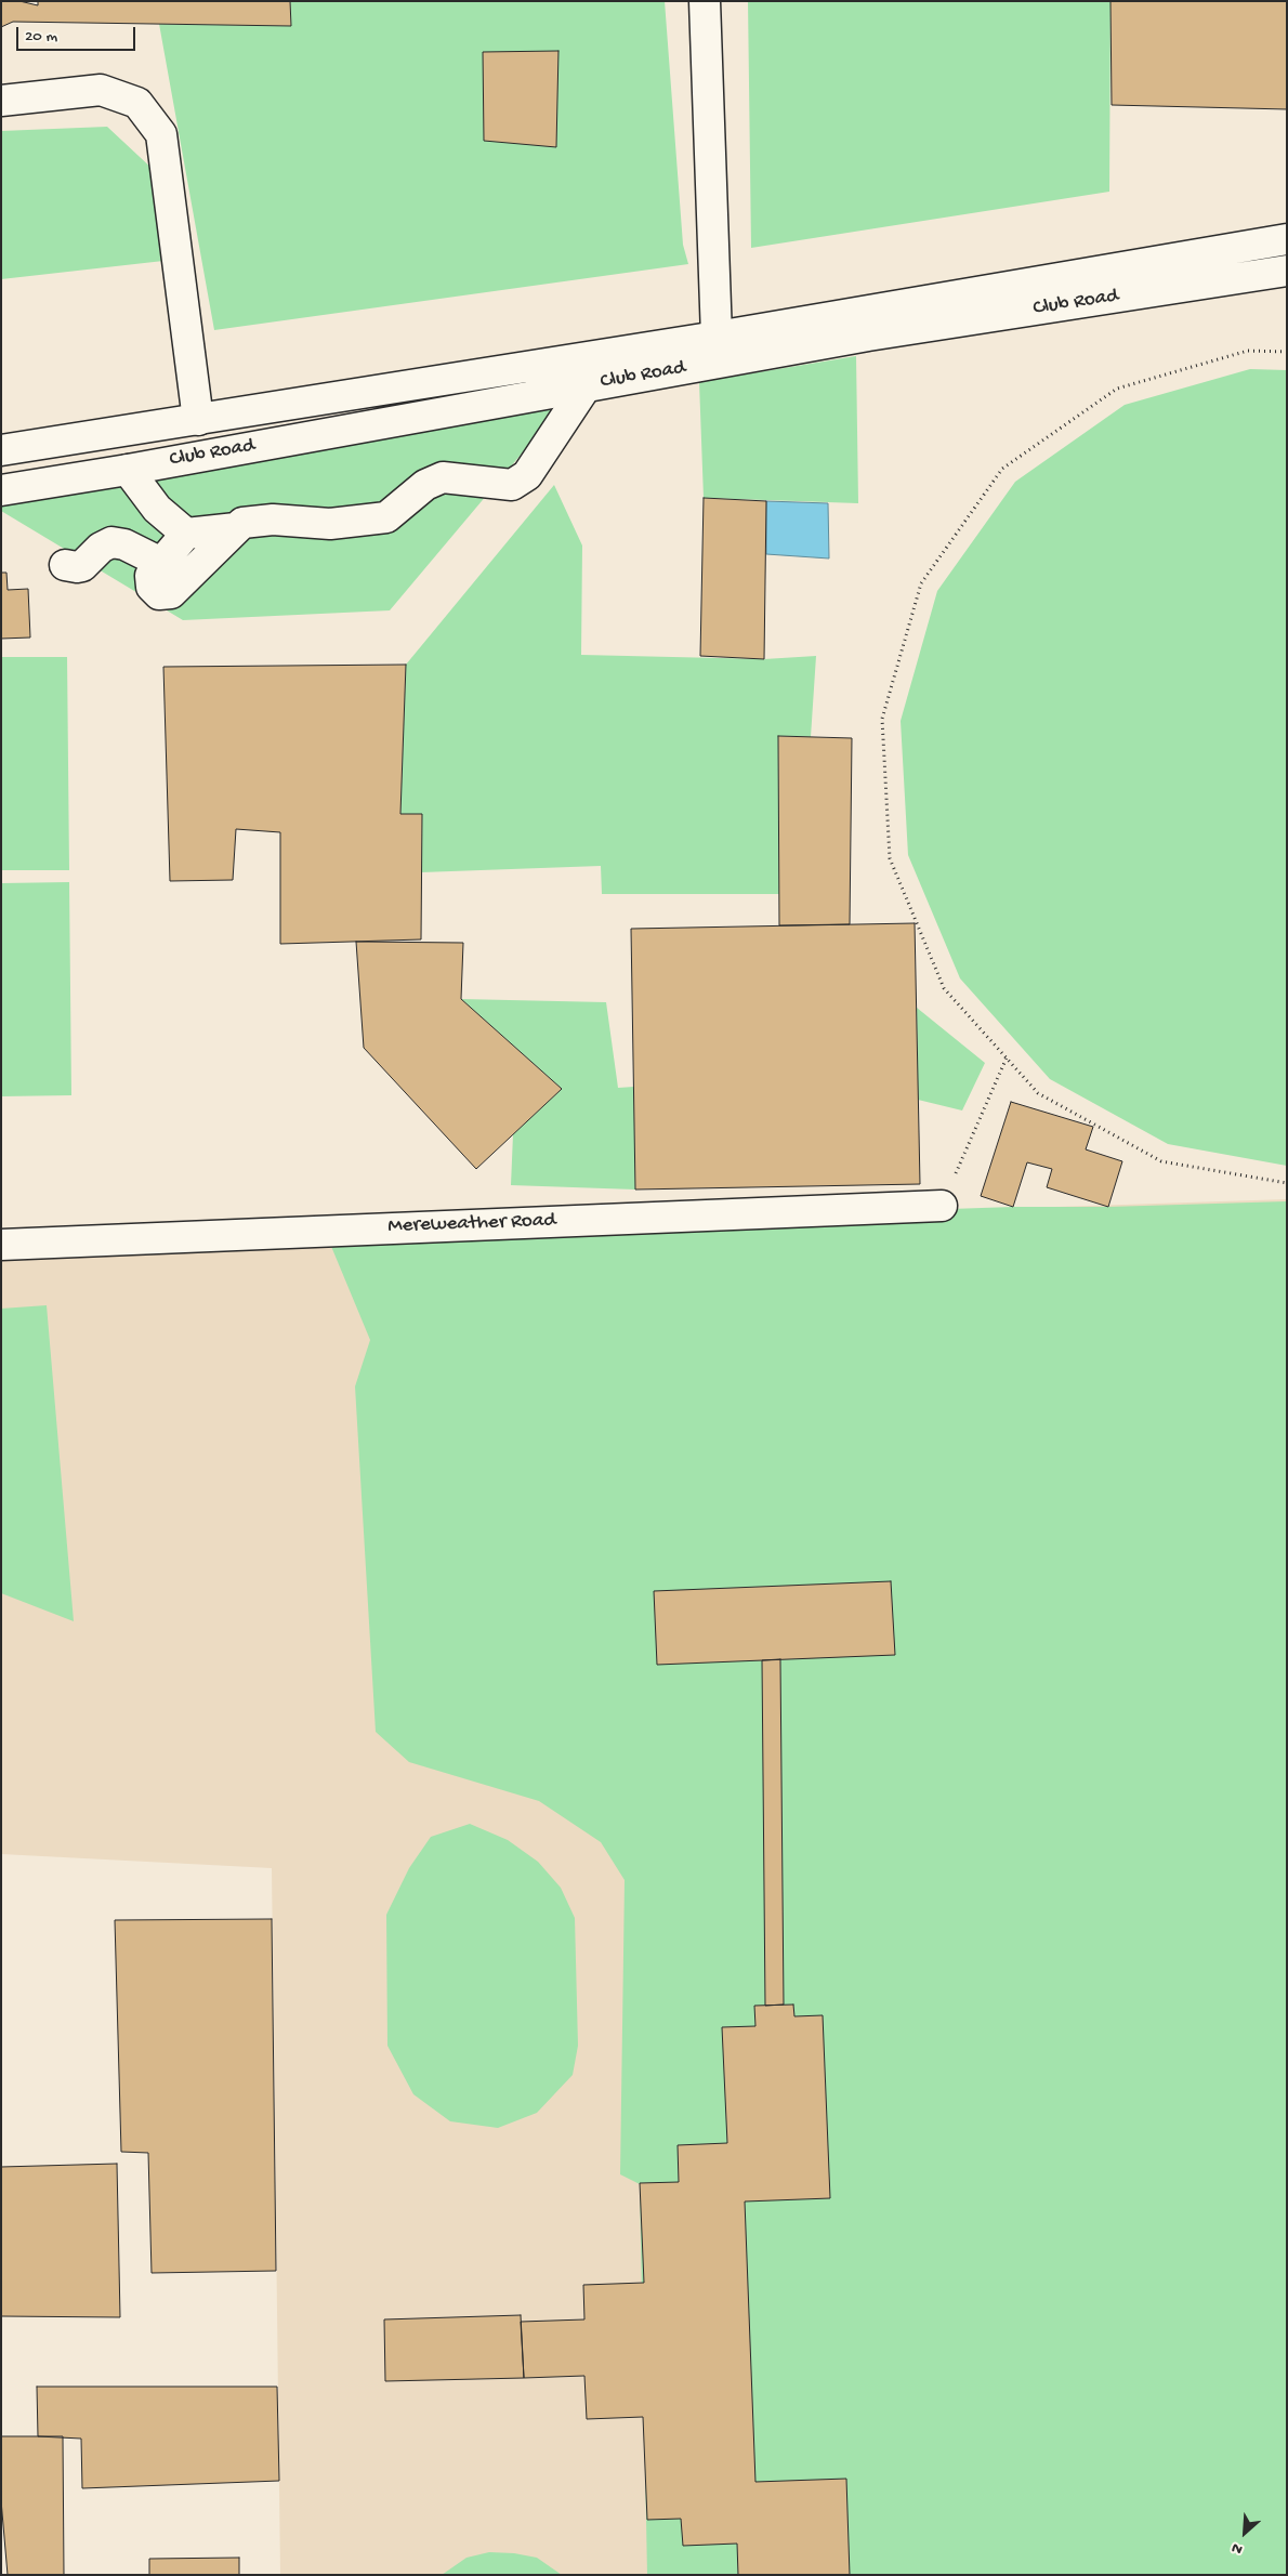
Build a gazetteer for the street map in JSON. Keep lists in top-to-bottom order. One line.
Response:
{"streets":{"main road":["Club Road","Mereweather Road"]},"scale_bar":"20 m","north":"bottom left"}
